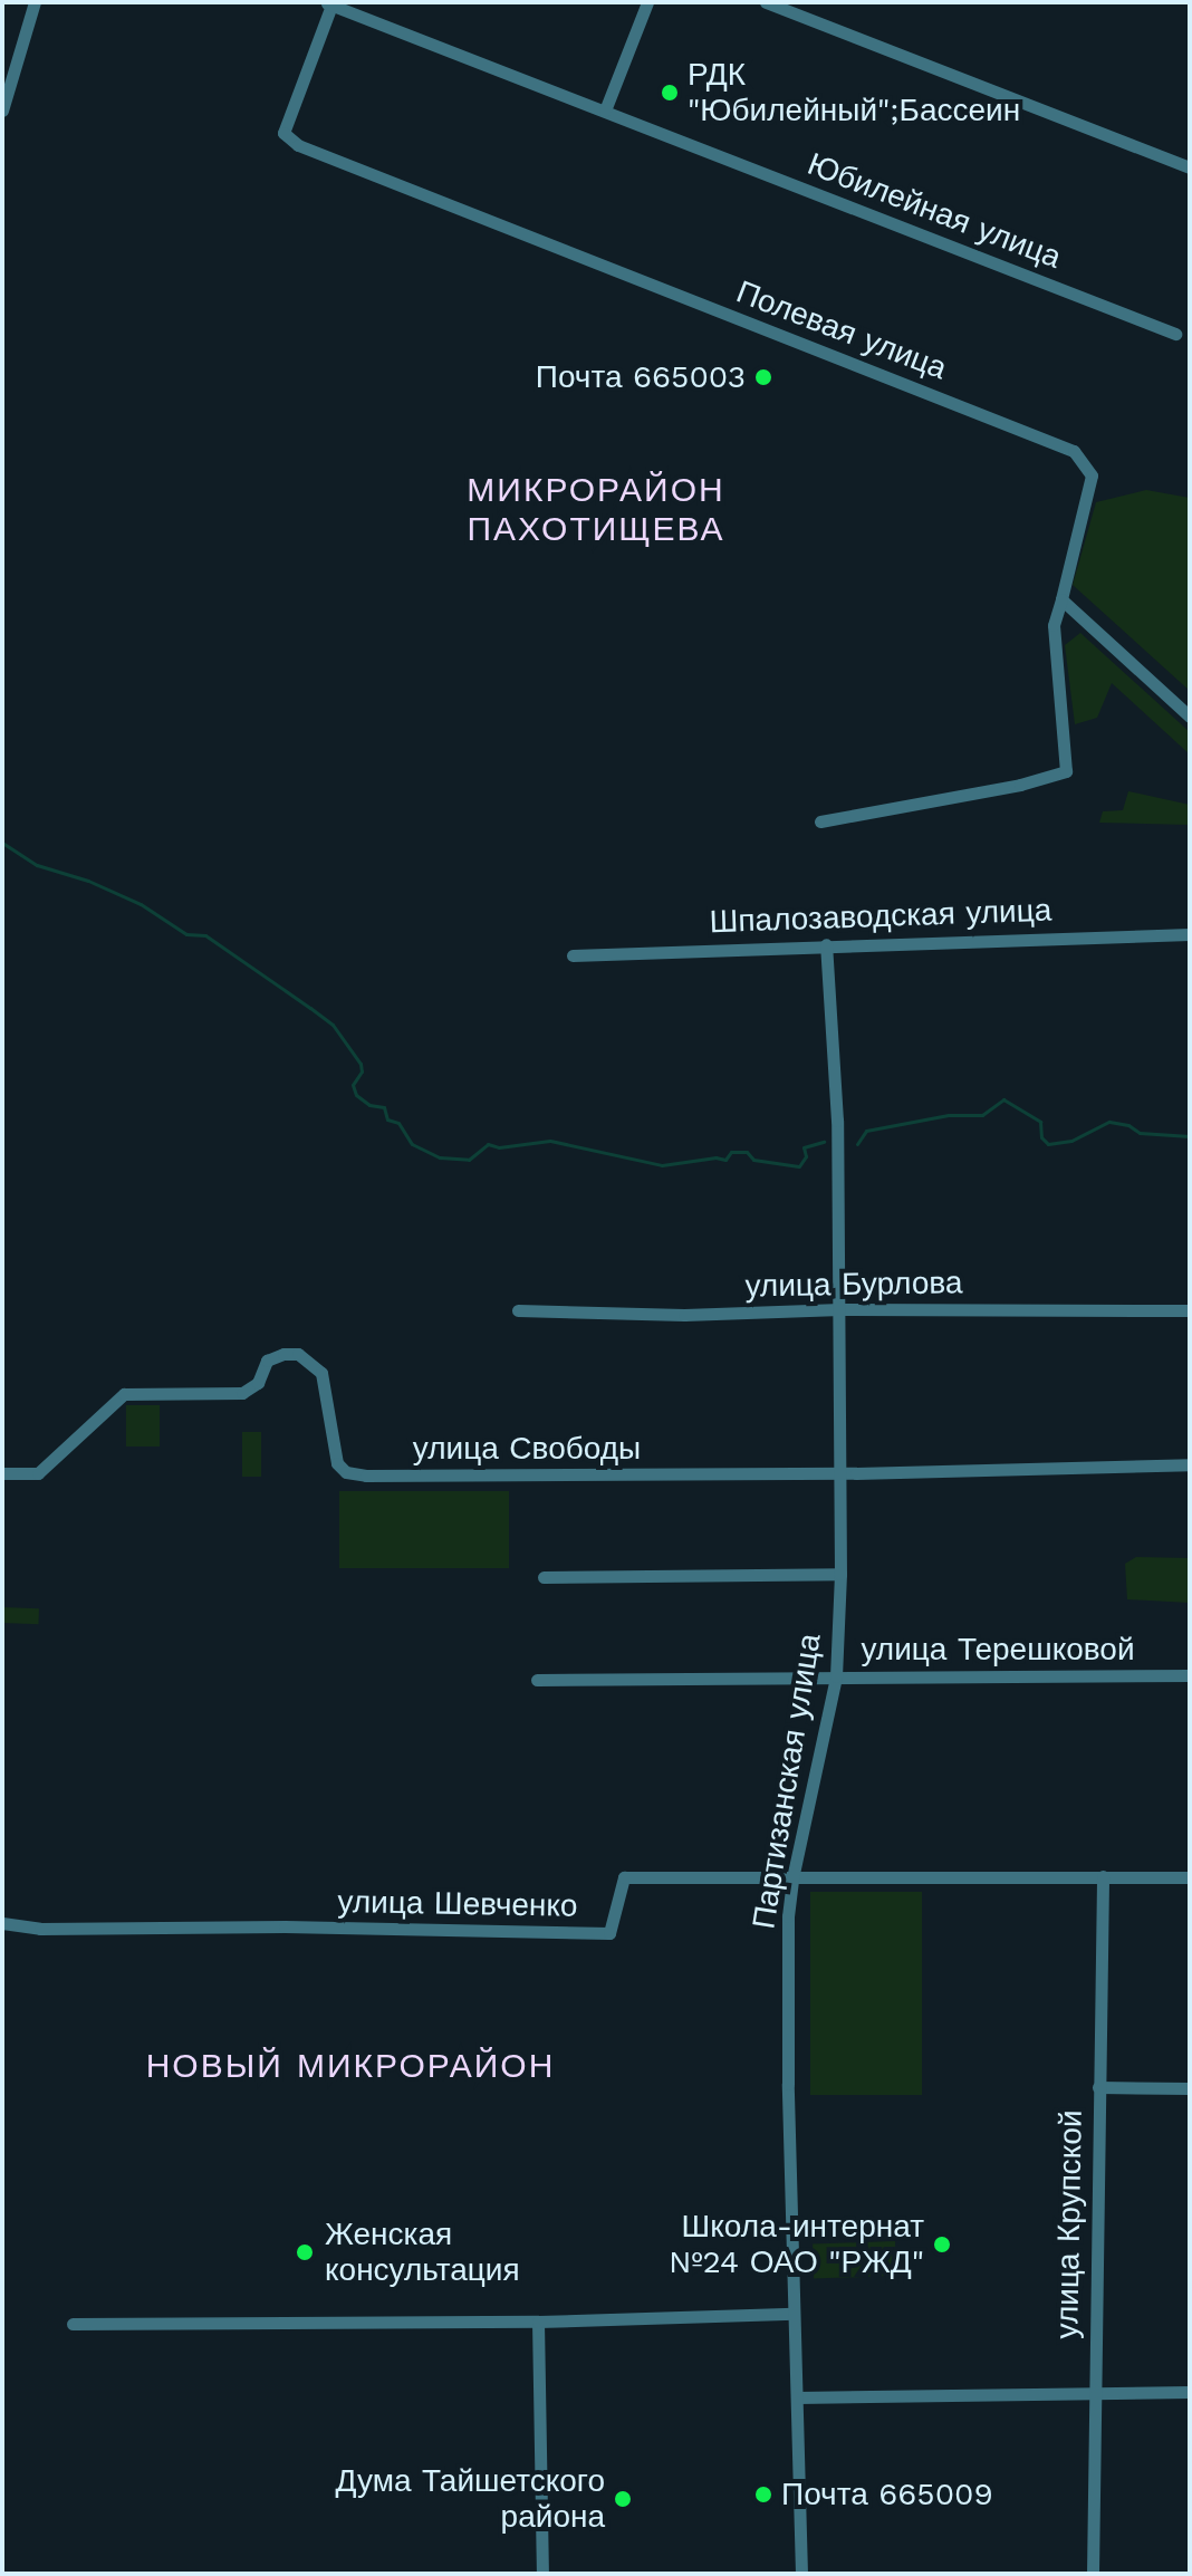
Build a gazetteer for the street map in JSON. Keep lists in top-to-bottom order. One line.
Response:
{"streets":{"street":["Юбилейная улица","Полевая улица","Шпалозаводская улица","улица Бурлова","улица Свободы","улица Терешковой","Партизанская улица","улица Шевченко","улица Крупской"]},"crossings":[["Юбилейная улица","Полевая улица"],["Шпалозаводская улица","Партизанская улица"],["улица Бурлова","Партизанская улица"],["улица Свободы","Партизанская улица"],["улица Терешковой","Партизанская улица"],["Партизанская улица","улица Шевченко"],["улица Шевченко","улица Крупской"]],"districts":["МИКРОРАЙОН ПАХОТИЩЕВА","НОВЫЙ МИКРОРАЙОН"],"places":["РДК \"Юбилейный\";Бассеин","Почта 665003","Школа-интернат №24 ОАО \"РЖД\"","Женская консультация","Почта 665009","Дума Тайшетского района"]}
